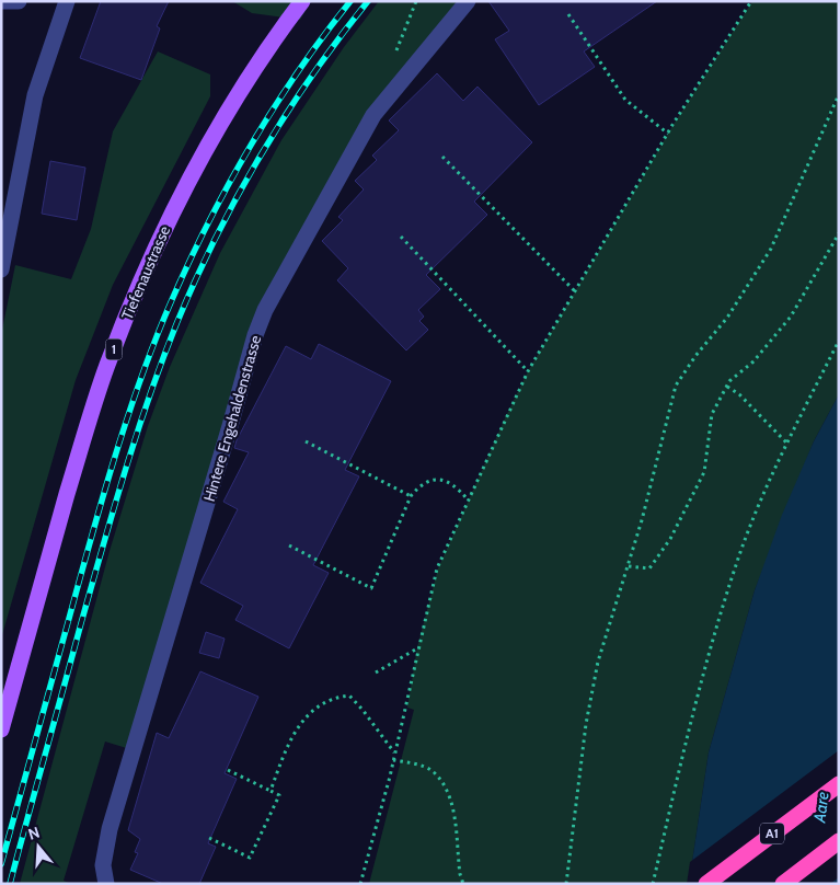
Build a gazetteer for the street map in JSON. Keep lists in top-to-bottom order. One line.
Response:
{"streets":{"highway":["A1"],"main road":["Tiefenaustrasse","1"],"street":["Hintere Engehaldenstrasse"]},"water":["Aare"],"north":"top"}
